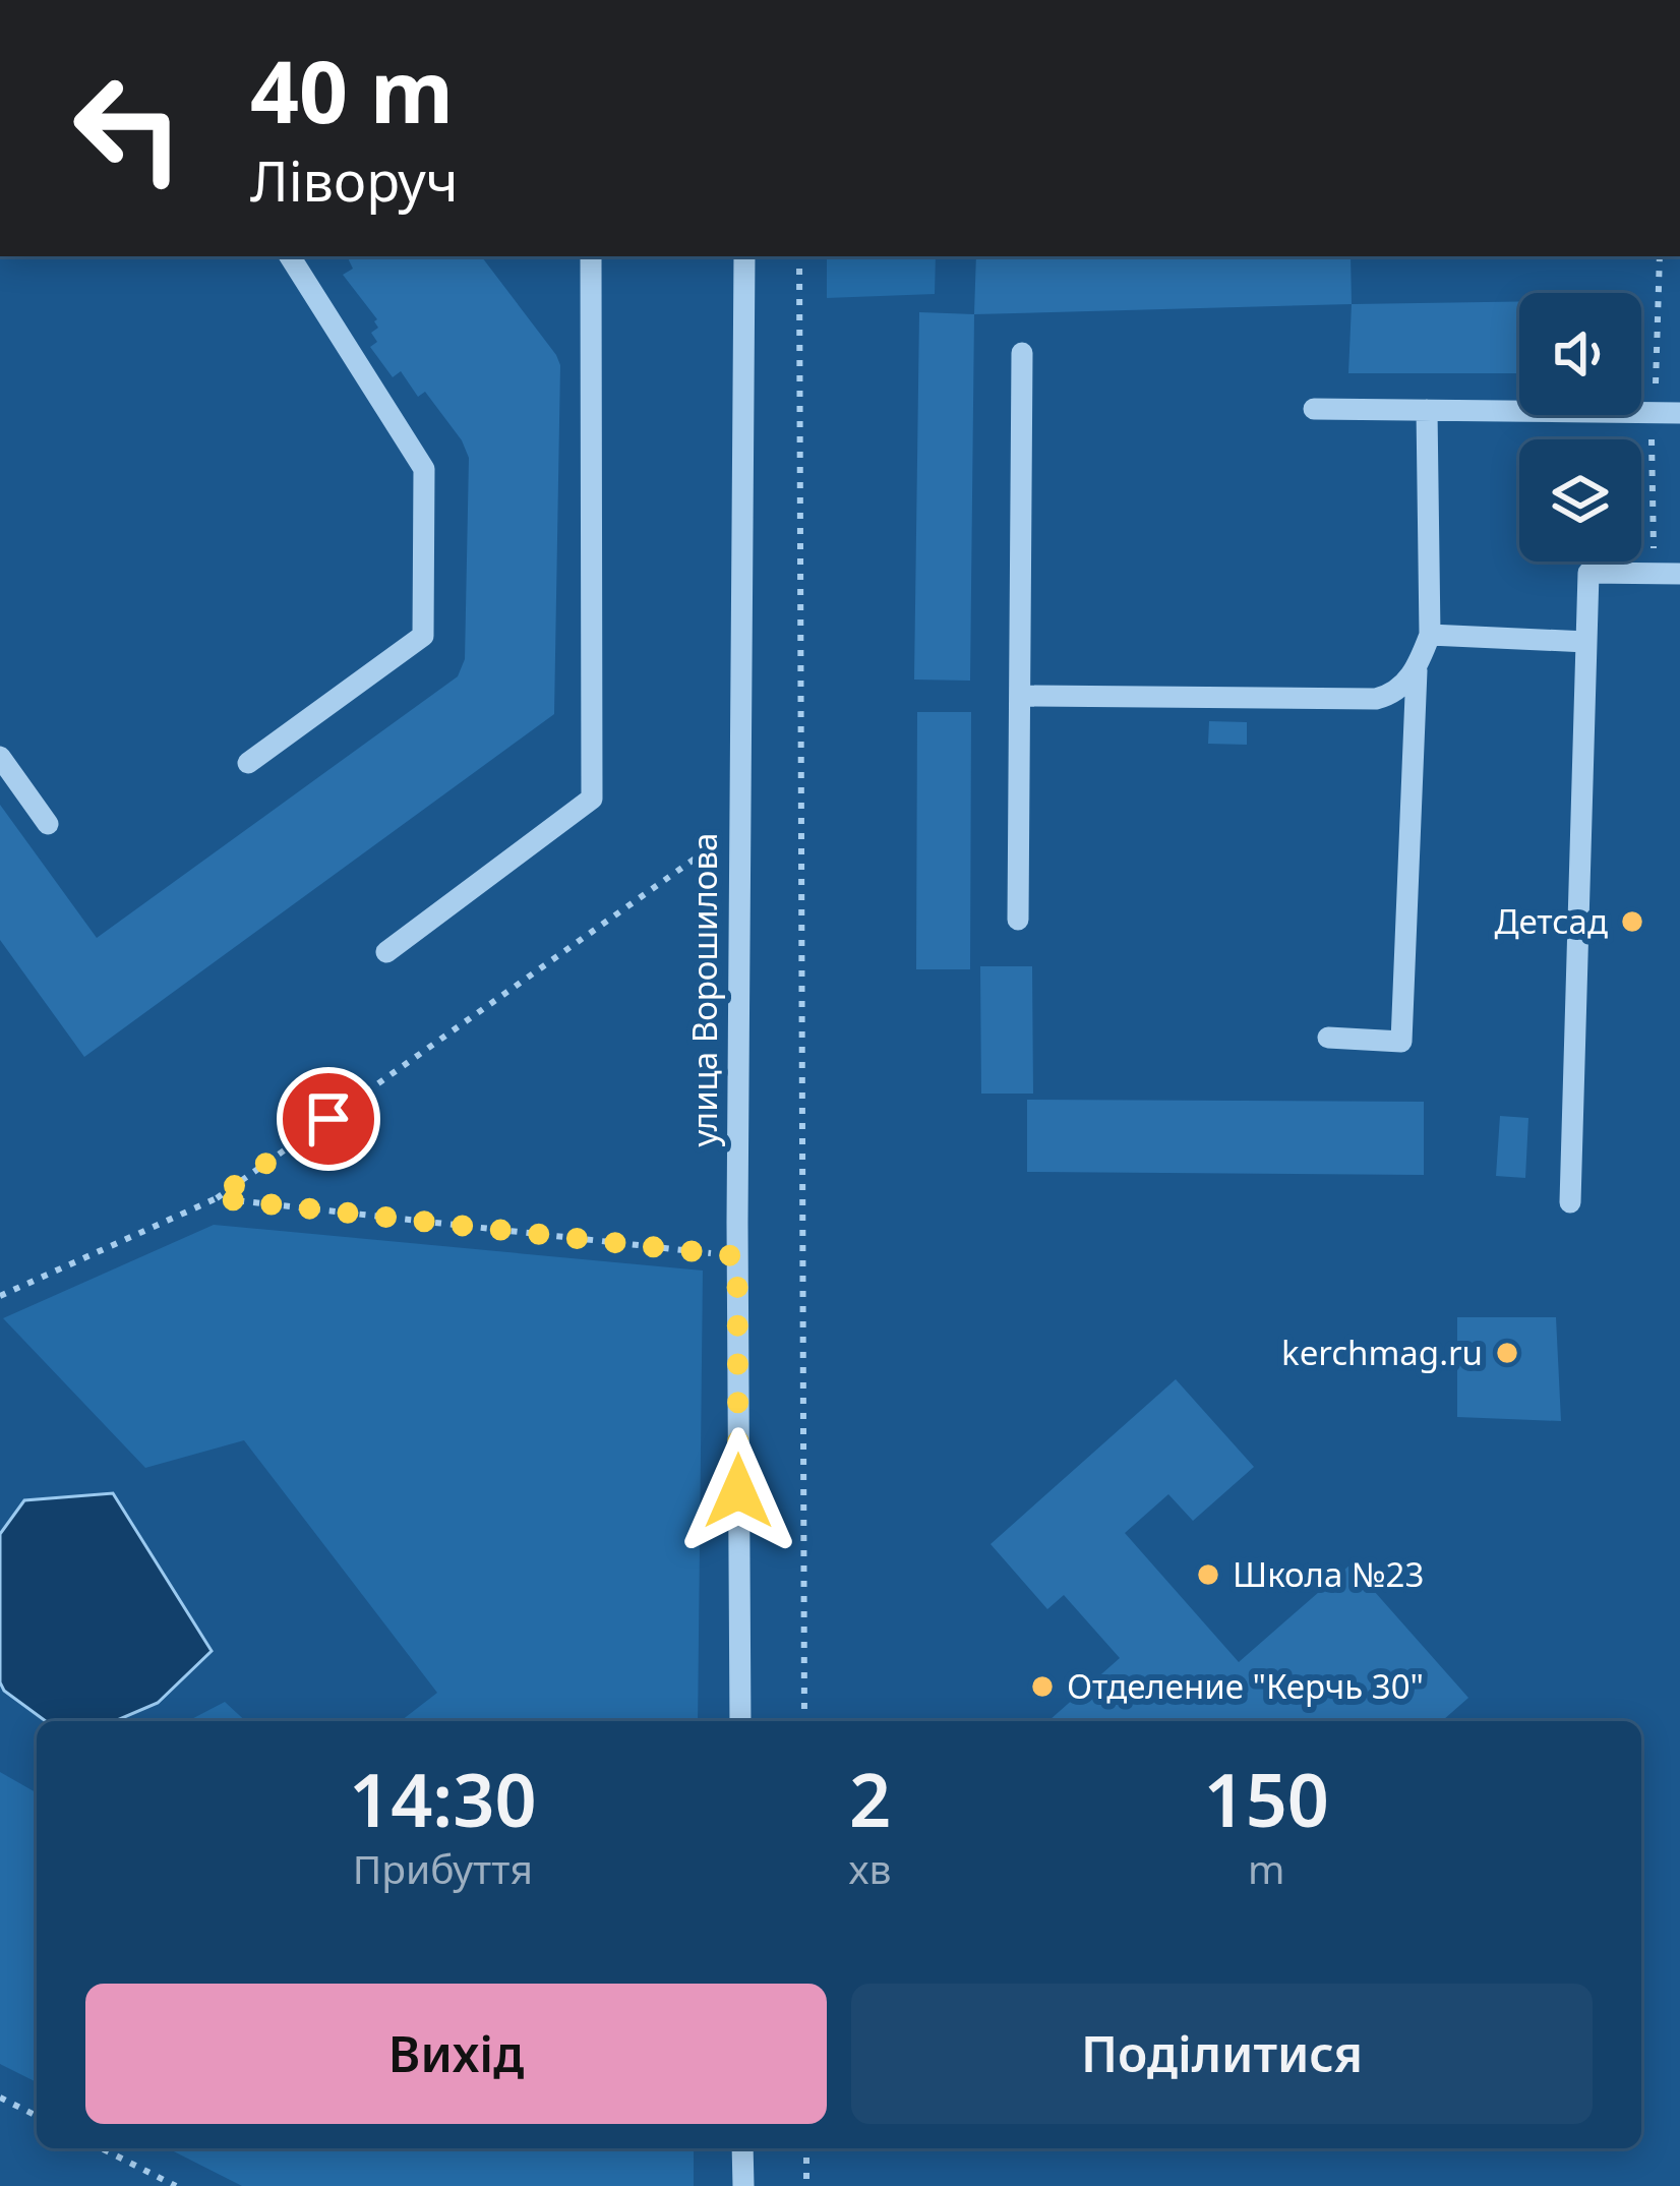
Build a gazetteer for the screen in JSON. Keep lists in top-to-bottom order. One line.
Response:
{"streets":{"street":["улица Ворошилова"]},"places":["Детсад","kerchmag.ru","Школа №23","Отделение \"Керчь 30\""],"page":{"turn":["40 m","Ліворуч"],"eta":["14:30","Прибуття","2","хв","150","m"],"buttons":["Вихід","Поділитися"]}}
